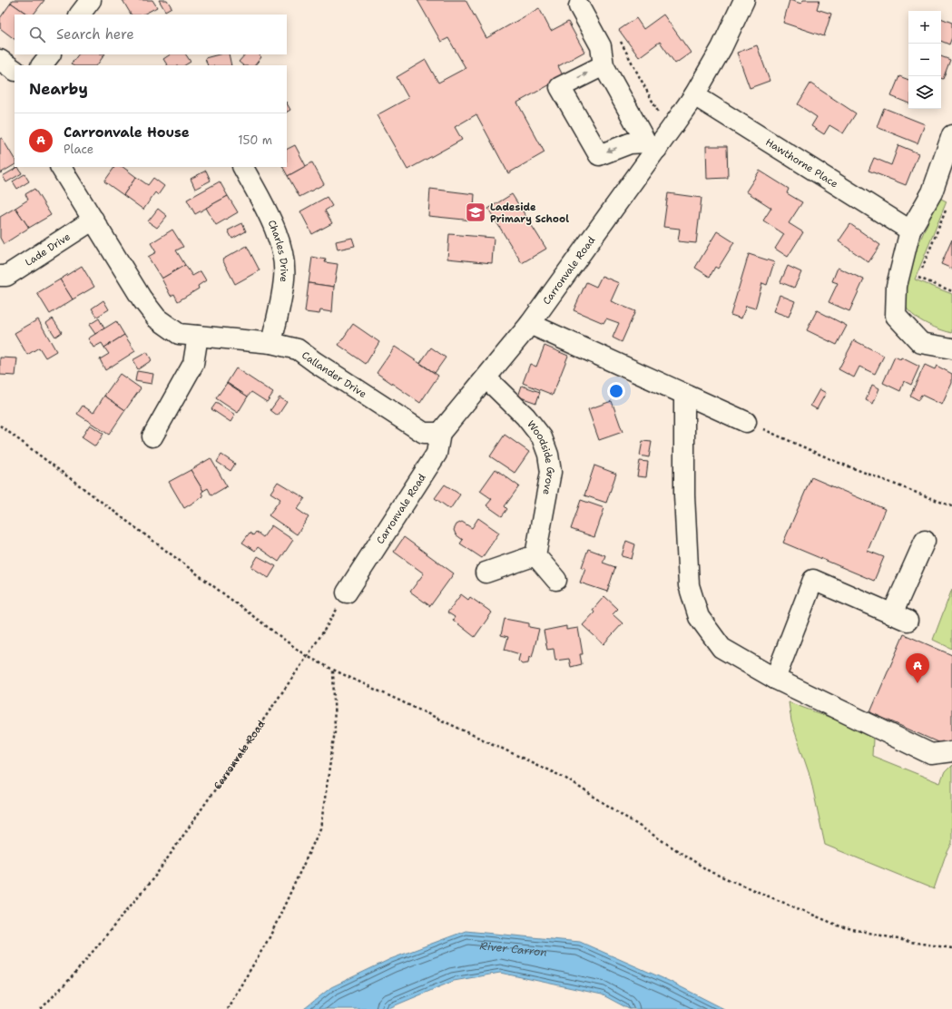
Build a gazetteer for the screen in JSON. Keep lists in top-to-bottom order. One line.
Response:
{"streets":{"street":["Hawthorne Place","Lade Drive","Charles Drive","Carronvale Road","Callander Drive","Woodside Grove"]},"crossings":[["Hawthorne Place","Carronvale Road"],["Lade Drive","Callander Drive"],["Charles Drive","Callander Drive"],["Carronvale Road","Callander Drive"],["Carronvale Road","Woodside Grove"]],"water":["River Carron"],"places":{"school or university":["Ladeside Primary School"]},"page":{"map_buttons":["+","−"],"search":"Search here","heading":"Nearby","list":[{"mark":"A","name":"Carronvale House","note":"Place","value":"150 m"}],"pins":"A"}}
